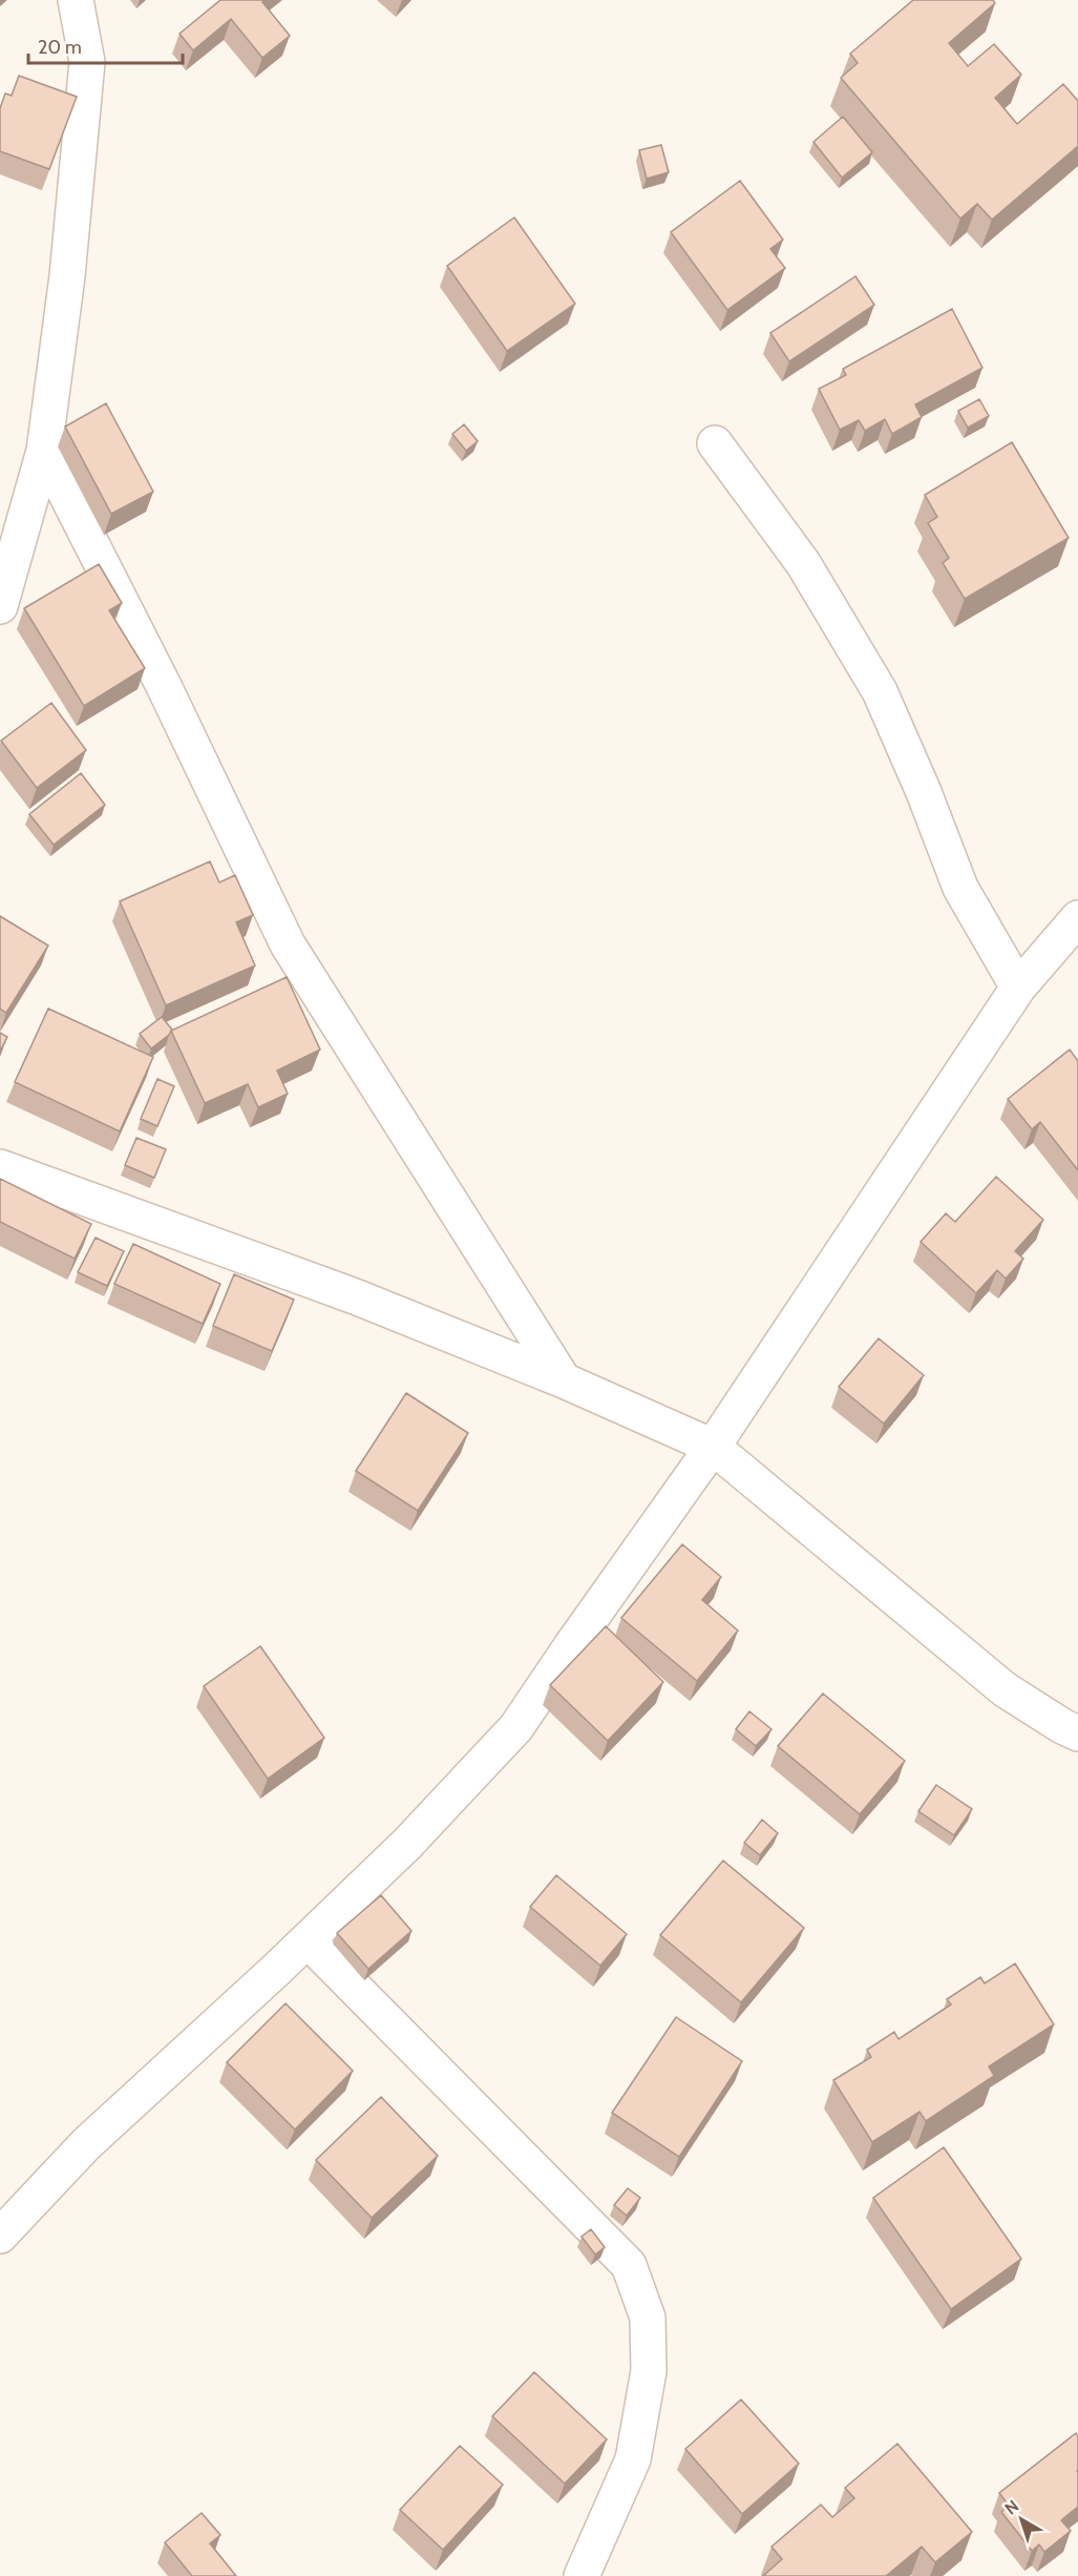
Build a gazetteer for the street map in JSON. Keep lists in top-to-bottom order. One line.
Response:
{"scale_bar":"20 m","north":"top left"}
